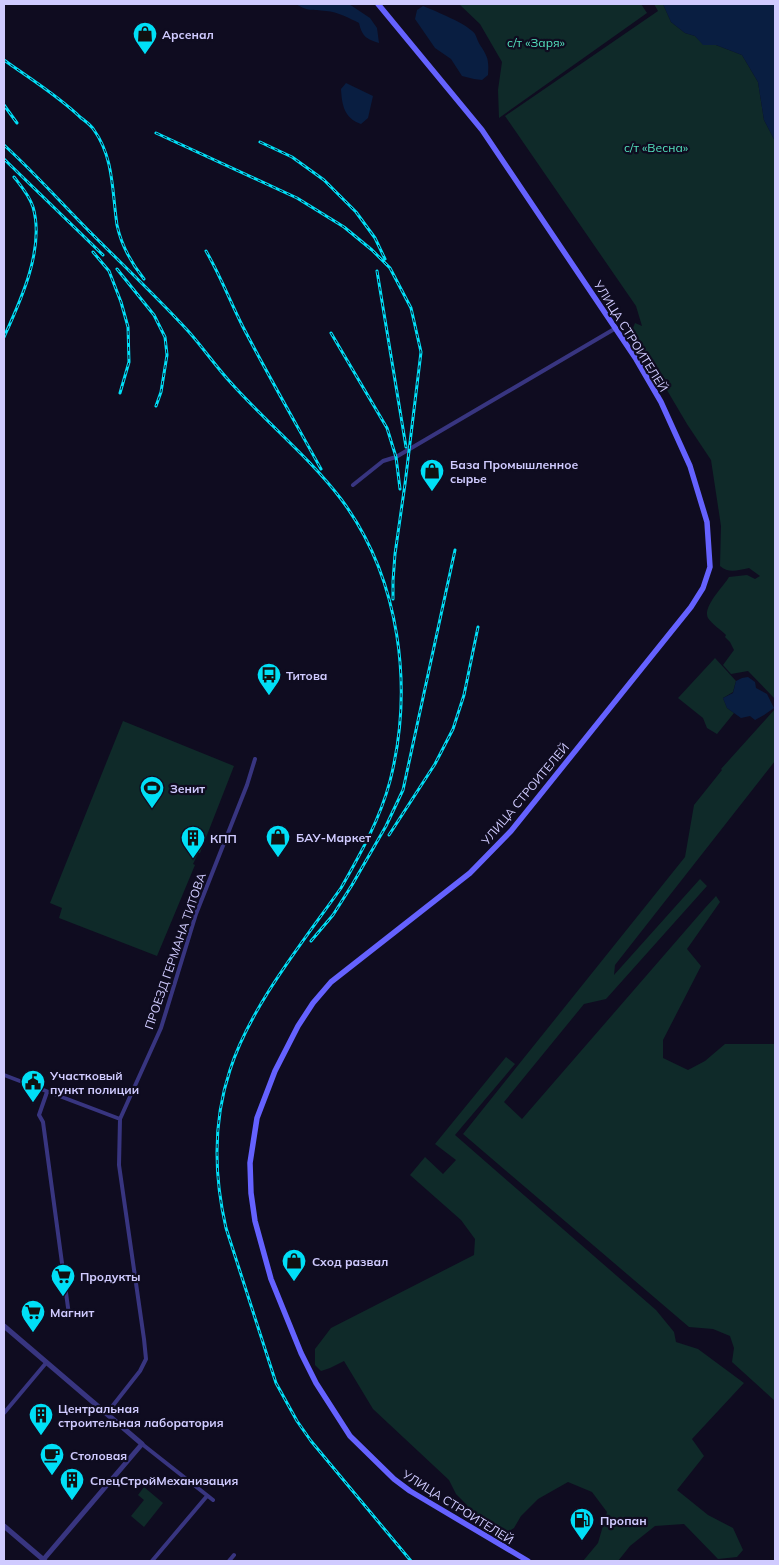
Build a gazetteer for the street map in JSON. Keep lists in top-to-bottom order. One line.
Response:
{"streets":{"main road":["УЛИЦА СТРОИТЕЛЕЙ"],"street":["ПРОЕЗД ГЕРМАНА ТИТОВА"]},"parks":["с/т «Заря»","с/т «Весна»"],"places":{"shop":["Арсенал","База Промышленное сырье","БАУ-Маркет","Сход развал"],"bus stop":["Титова"],"sports":["Зенит"],"building":["КПП","Центральная строительная лаборатория","СпецСтройМеханизация"],"public building":["Участковый пункт полиции"],"supermarket":["Продукты","Магнит"],"cafe":["Столовая"],"fuel station":["Пропан"]}}
